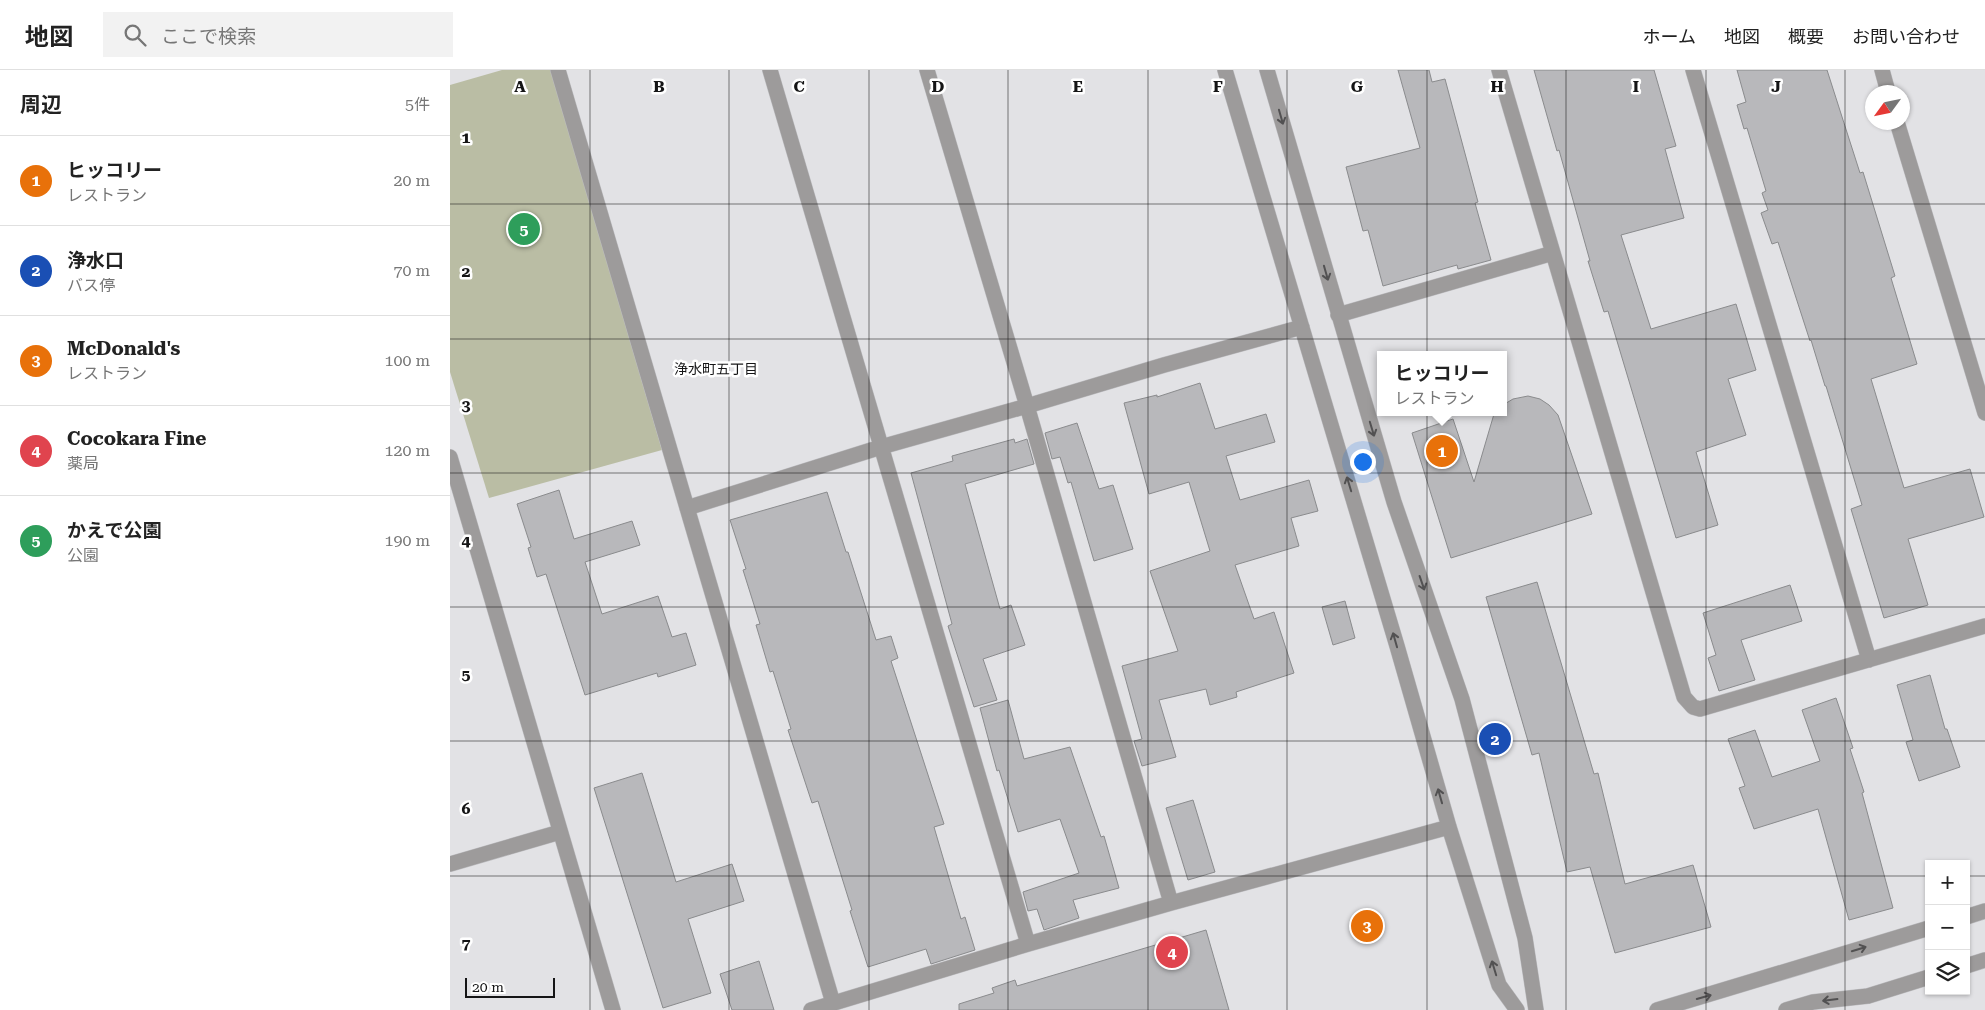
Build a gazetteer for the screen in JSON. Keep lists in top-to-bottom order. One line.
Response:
{"districts":["浄水町五丁目"],"scale_bar":"20 m","north":"bottom left","page":{"header":"地図","search":"ここで検索","nav":["ホーム","地図","概要","お問い合わせ"],"heading":["周辺","5件"],"list":[{"mark":"1","name":"ヒッコリー","note":"レストラン","value":"20 m"},{"mark":"2","name":"浄水口","note":"バス停","value":"70 m"},{"mark":"3","name":"McDonald's","note":"レストラン","value":"100 m"},{"mark":"4","name":"Cocokara Fine","note":"薬局","value":"120 m"},{"mark":"5","name":"かえで公園","note":"公園","value":"190 m"}],"pins":["5","1","2","3","4"],"popup":["ヒッコリー","レストラン"],"map_buttons":["+","−"],"scale":"20 m"},"grid":{"columns":["A","B","C","D","E","F","G","H","I","J"],"rows":["1","2","3","4","5","6","7"]}}
